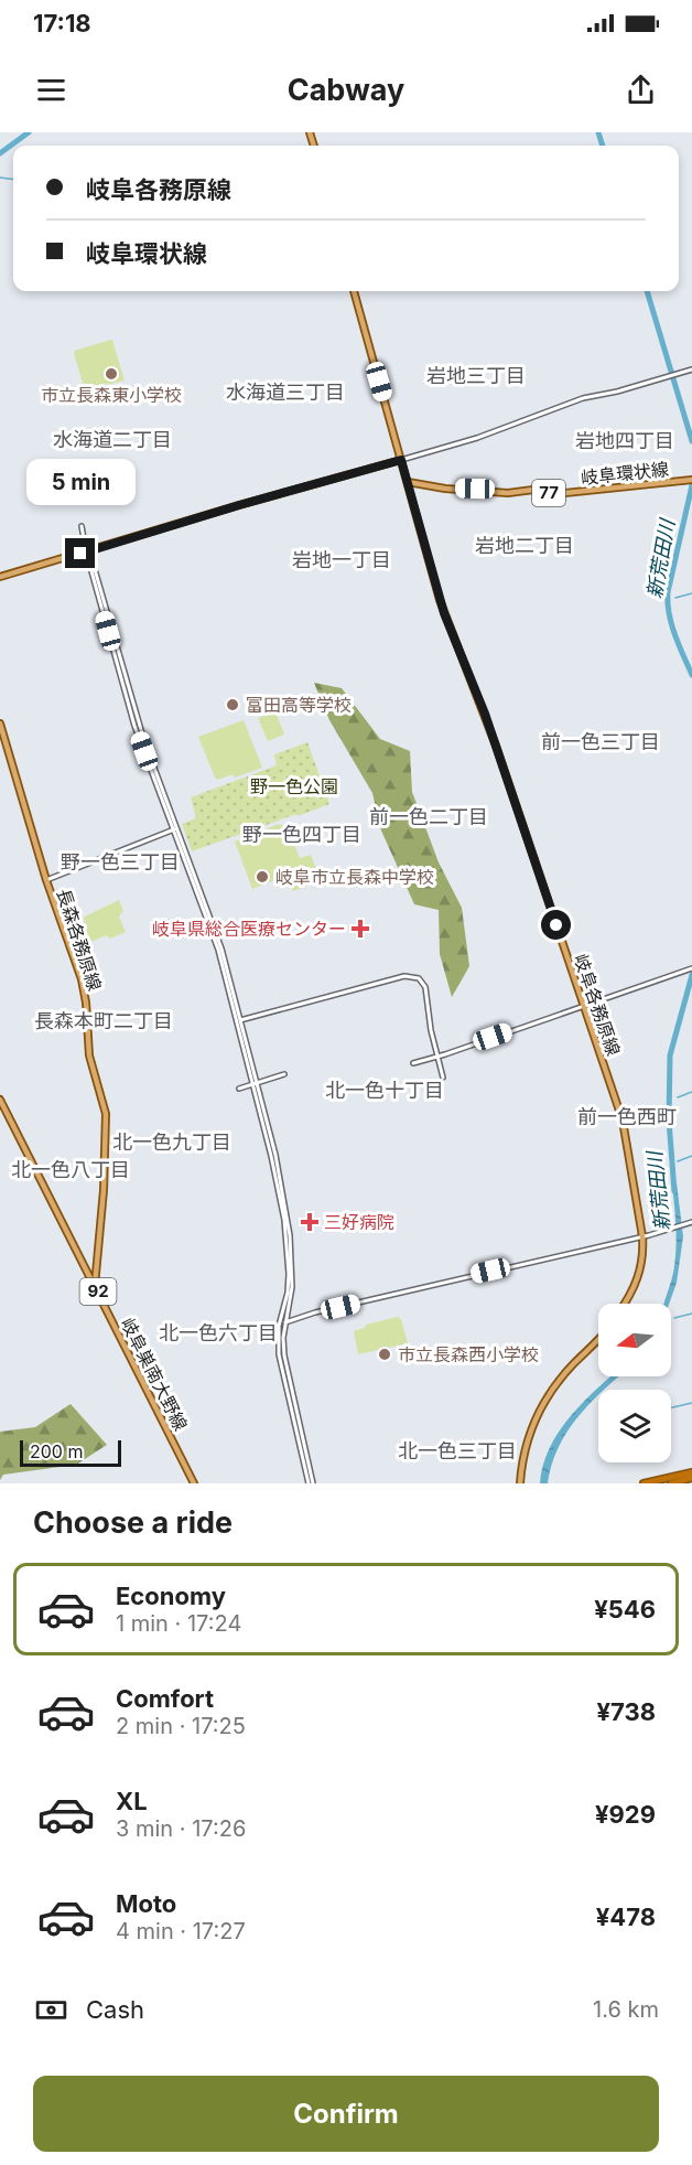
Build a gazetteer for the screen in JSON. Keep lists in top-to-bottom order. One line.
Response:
{"streets":{"main road":["岐阜環状線","77","長森各務原線","岐阜各務原線","92","岐阜巣南大野線"]},"crossings":[["岐阜環状線","岐阜各務原線"],["長森各務原線","岐阜巣南大野線"]],"districts":["岩地三丁目","水海道三丁目","水海道二丁目","岩地四丁目","岩地二丁目","岩地一丁目","前一色三丁目","前一色二丁目","野一色四丁目","野一色三丁目","長森本町二丁目","北一色十丁目","前一色西町","北一色九丁目","北一色八丁目","北一色六丁目","北一色三丁目"],"water":["新荒田川"],"parks":["野一色公園"],"places":{"other":["市立長森東小学校","富田高等学校","岐阜市立長森中学校","市立長森西小学校"],"health":["岐阜県総合医療センター","三好病院"]},"scale_bar":"200 m","north":"left","page":{"status":"17:18","header":"Cabway","banner":["岐阜各務原線","岐阜環状線"],"bubble":"5 min","scale":"200 m","heading":"Choose a ride","list":[{"name":"Economy","note":"1 min · 17:24","value":"¥546"},{"name":"Comfort","note":"2 min · 17:25","value":"¥738"},{"name":"XL","note":"3 min · 17:26","value":"¥929"},{"name":"Moto","note":"4 min · 17:27","value":"¥478"}],"pay":["Cash","1.6 km"],"buttons":"Confirm"}}
